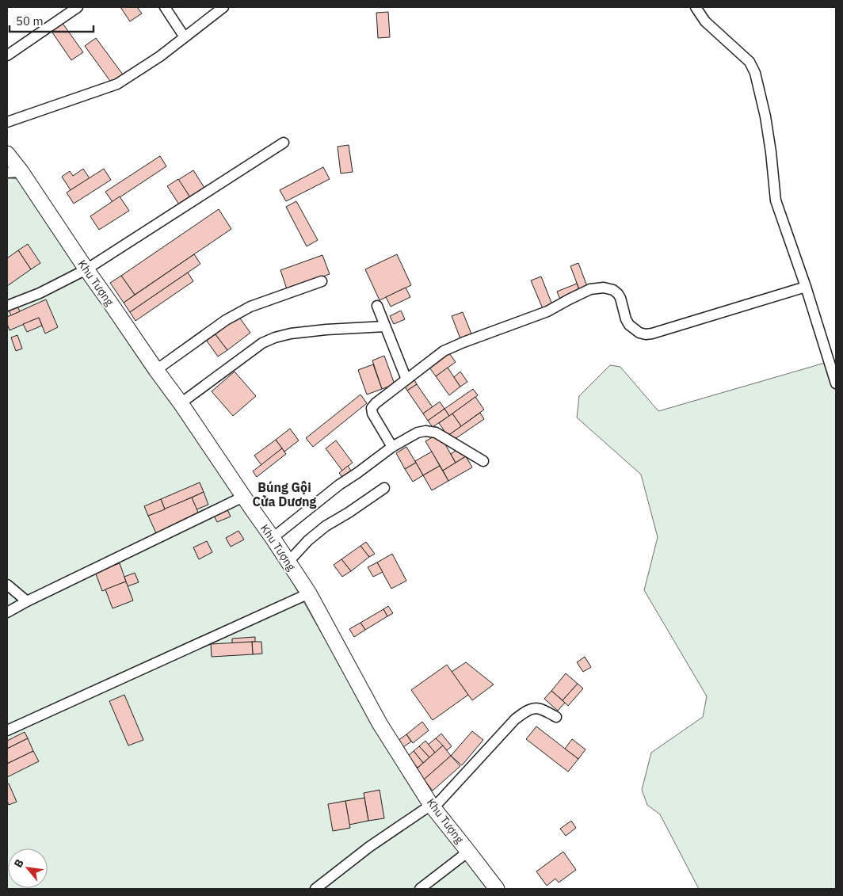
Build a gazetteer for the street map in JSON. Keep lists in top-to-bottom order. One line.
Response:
{"streets":{"street":["Khu Tượng"]},"districts":["Búng Gội Cửa Dương"],"scale_bar":"50 m","north":"top left"}
